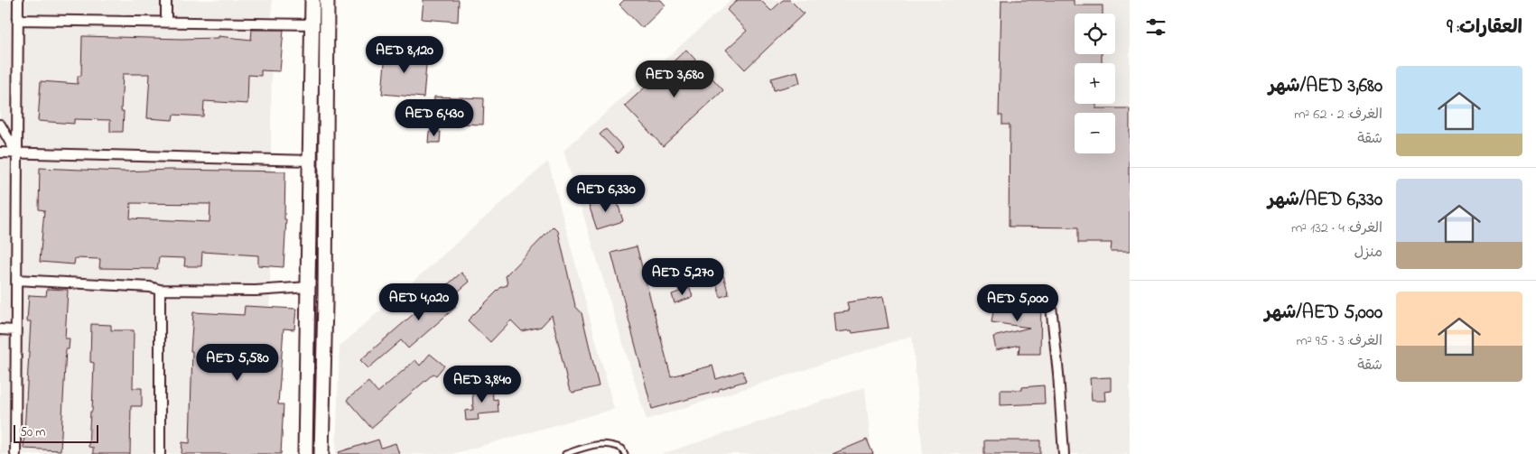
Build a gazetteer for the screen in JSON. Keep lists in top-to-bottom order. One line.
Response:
{"scale_bar":"50 m","page":{"heading":"العقارات: 9","map_buttons":["+","−"],"price":["AED 8,120","AED 3,680","AED 6,430","AED 6,330","AED 5,270","AED 4,020","AED 5,000","AED 5,580","AED 3,840"],"list":[{"name":"AED 3,680/شهر","note":"الغرف: 2 · 62 m² · شقة"},{"name":"AED 6,330/شهر","note":"الغرف: 4 · 132 m² · منزل"},{"name":"AED 5,000/شهر","note":"الغرف: 3 · 95 m² · شقة"}],"scale":"50 m"}}
